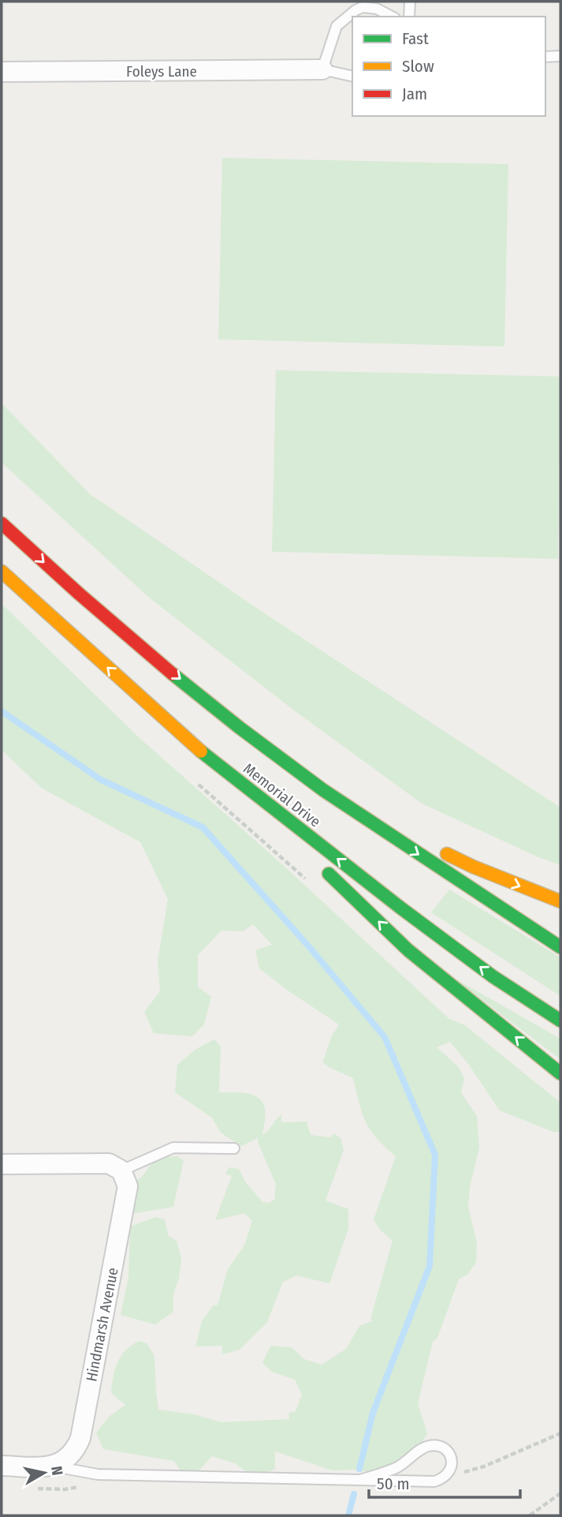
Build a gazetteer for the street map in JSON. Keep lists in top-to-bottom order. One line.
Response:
{"streets":{"highway":["Memorial Drive"],"street":["Foleys Lane","Hindmarsh Avenue"]},"legend":["Fast","Slow","Jam"],"scale_bar":"50 m","north":"right"}
